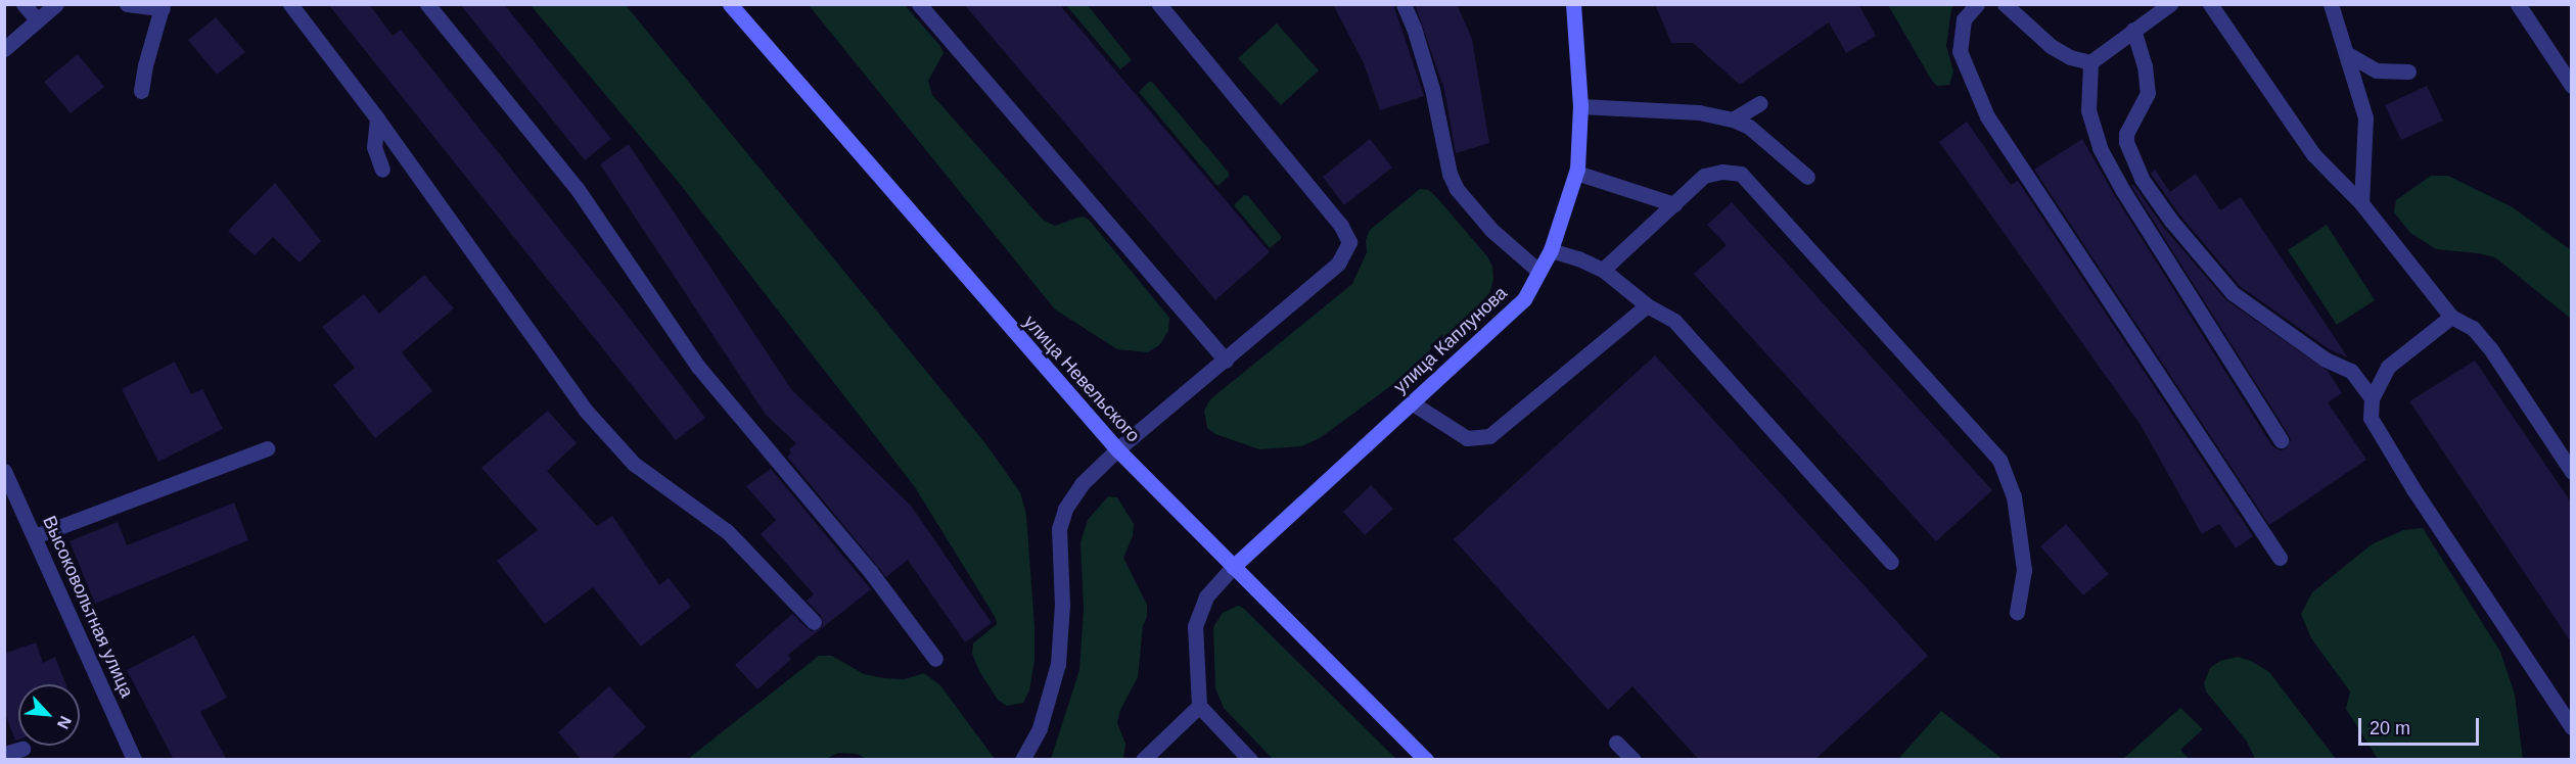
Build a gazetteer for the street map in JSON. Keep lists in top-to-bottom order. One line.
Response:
{"streets":{"main road":["улица Каплунова","улица Невельского"],"street":["Высоковольтная улица"]},"crossings":[["улица Каплунова","улица Невельского"]],"scale_bar":"20 m","north":"bottom right"}
